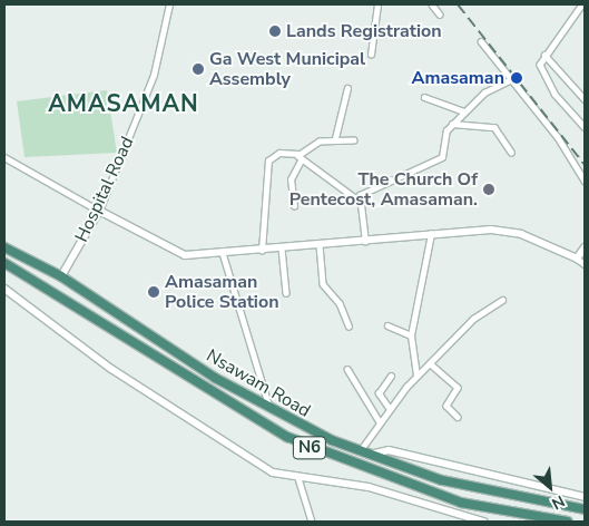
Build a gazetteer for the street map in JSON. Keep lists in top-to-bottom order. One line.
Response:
{"streets":{"highway":["Nsawam Road","N6"],"main road":["Hospital Road"]},"crossings":[["Hospital Road","Nsawam Road"]],"districts":["AMASAMAN"],"places":["Lands Registration","Ga West Municipal Assembly","Amasaman","The Church Of Pentecost, Amasaman.","Amasaman Police Station"],"north":"bottom right"}
